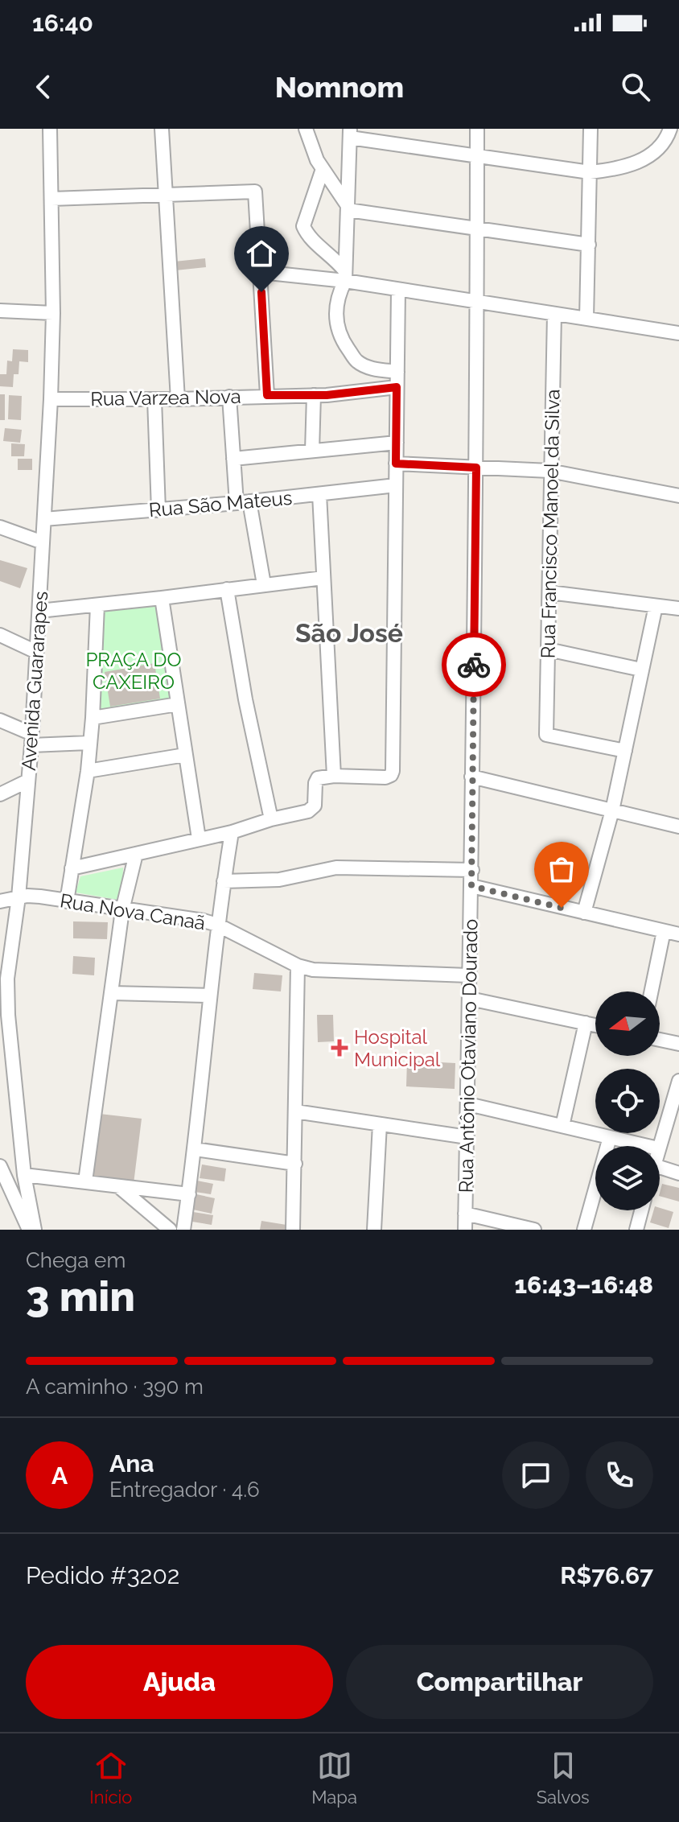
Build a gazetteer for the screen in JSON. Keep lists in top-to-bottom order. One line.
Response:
{"streets":{"street":["Rua Varzea Nova","Rua São Mateus","Rua Francisco Manoel da Silva","Avenida Guararapes","Rua Nova Canaã","Rua Antônio Otaviano Dourado"]},"crossings":[["Rua Varzea Nova","Avenida Guararapes"],["Rua São Mateus","Avenida Guararapes"],["Avenida Guararapes","Rua Nova Canaã"],["Rua Nova Canaã","Rua Antônio Otaviano Dourado"]],"districts":["São José"],"parks":["PRAÇA DO CAXEIRO"],"places":{"health":["Hospital Municipal"]},"north":"left","page":{"status":"16:40","header":"Nomnom","heading":["3 min","Chega em","16:43–16:48"],"panel":["Ana","Entregador · 4.6","Pedido #3202","R$76.67"],"bar":"A caminho · 390 m","round":"A","buttons":["Ajuda","Compartilhar"],"tabs":["Início","Mapa","Salvos"]}}
